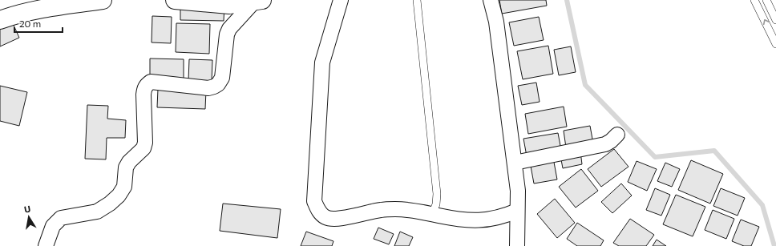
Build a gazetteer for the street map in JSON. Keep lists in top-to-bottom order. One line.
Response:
{"scale_bar":"20 m","north":"top"}
